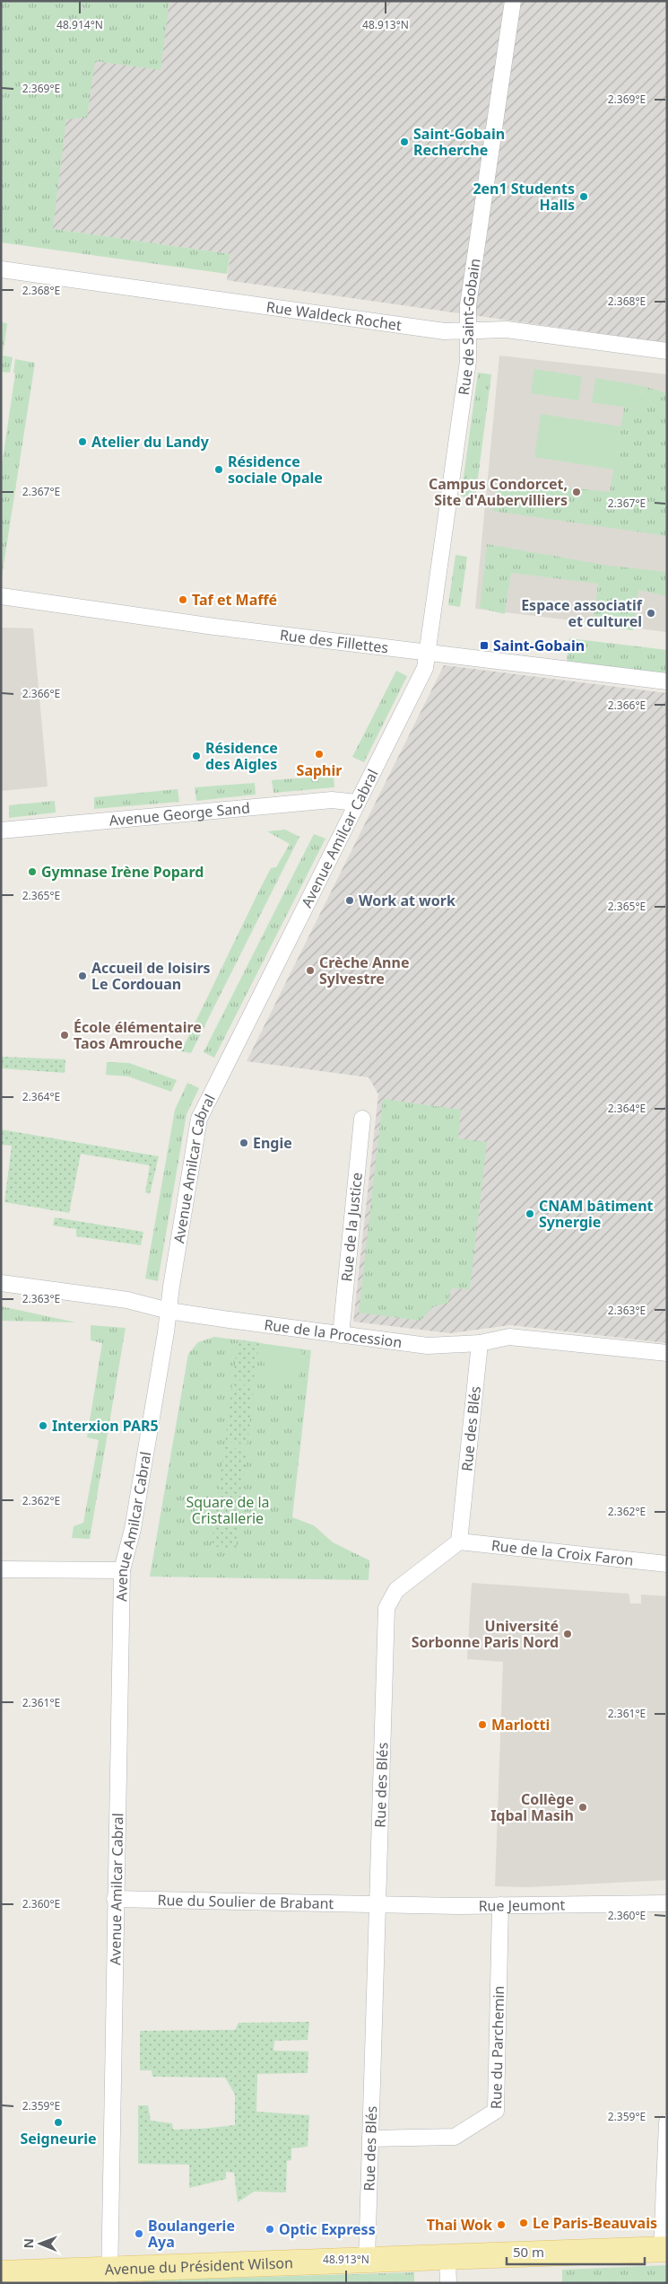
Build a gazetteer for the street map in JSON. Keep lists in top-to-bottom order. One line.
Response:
{"streets":{"main road":["Avenue du Président Wilson"],"street":["Rue Waldeck Rochet","Rue de Saint-Gobain","Rue des Fillettes","Avenue George Sand","Avenue Amilcar Cabral","Rue de la Justice","Rue de la Procession","Rue des Blés","Rue de la Croix Faron","Rue du Soulier de Brabant","Rue Jeumont","Rue du Parchemin"]},"crossings":[["Rue Waldeck Rochet","Rue de Saint-Gobain"],["Rue de Saint-Gobain","Rue des Fillettes"],["Rue de Saint-Gobain","Avenue Amilcar Cabral"],["Rue des Fillettes","Avenue Amilcar Cabral"],["Avenue George Sand","Avenue Amilcar Cabral"],["Avenue Amilcar Cabral","Rue de la Procession"],["Avenue Amilcar Cabral","Rue du Soulier de Brabant"],["Avenue Amilcar Cabral","Avenue du Président Wilson"],["Rue de la Justice","Rue de la Procession"],["Rue de la Procession","Rue des Blés"],["Rue des Blés","Rue de la Croix Faron"],["Rue des Blés","Rue du Soulier de Brabant"],["Rue des Blés","Rue Jeumont"],["Rue des Blés","Rue du Parchemin"],["Rue des Blés","Avenue du Président Wilson"],["Rue du Soulier de Brabant","Rue Jeumont"],["Rue Jeumont","Rue du Parchemin"]],"parks":["Square de la Cristallerie"],"places":{"other":["Saint-Gobain Recherche","2en1 Students Halls","Atelier du Landy","Résidence sociale Opale","Campus Condorcet, Site d'Aubervilliers","Taf et Maffé","Espace associatif et culturel","Saphir","Résidence des Aigles","Gymnase Irène Popard","Work at work","Crèche Anne Sylvestre","Accueil de loisirs Le Cordouan","École élémentaire Taos Amrouche","Engie","CNAM bâtiment Synergie","Interxion PAR5","Université Sorbonne Paris Nord","Marlotti","Collège Iqbal Masih","Seigneurie","Le Paris-Beauvais","Thai Wok","Optic Express","Boulangerie Aya"],"transit":["Saint-Gobain"]},"scale_bar":"50 m","north":"left","coordinates":["48.914°N","48.913°N","2.369°E","2.368°E","2.367°E","2.366°E","2.365°E","2.364°E","2.363°E","2.362°E","2.361°E","2.360°E","2.359°E"]}
